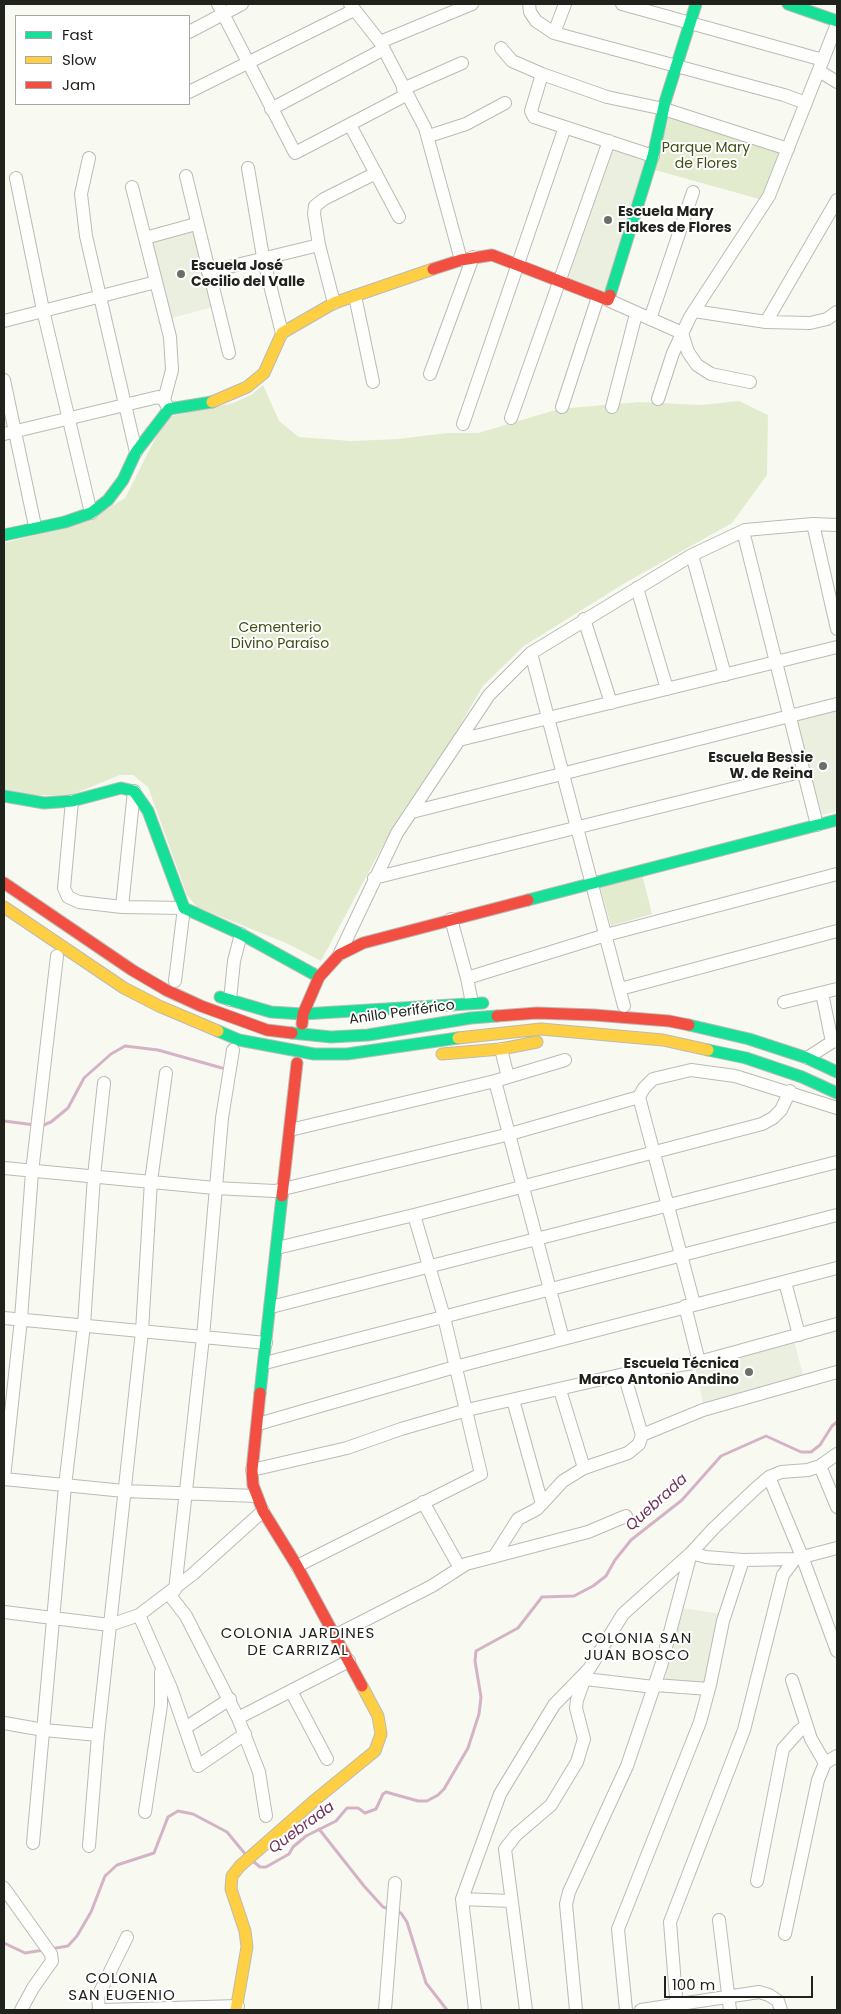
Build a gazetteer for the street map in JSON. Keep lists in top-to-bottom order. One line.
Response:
{"streets":{"main road":["Anillo Periférico"]},"districts":["COLONIA JARDINES DE CARRIZAL","COLONIA SAN JUAN BOSCO","COLONIA SAN EUGENIO"],"water":["Quebrada"],"parks":["Parque Mary de Flores","Cementerio Divino Paraíso"],"places":["Escuela Mary Flakes de Flores","Escuela José Cecilio del Valle","Escuela Bessie W. de Reina","Escuela Técnica Marco Antonio Andino"],"legend":["Fast","Slow","Jam"],"scale_bar":"100 m"}
